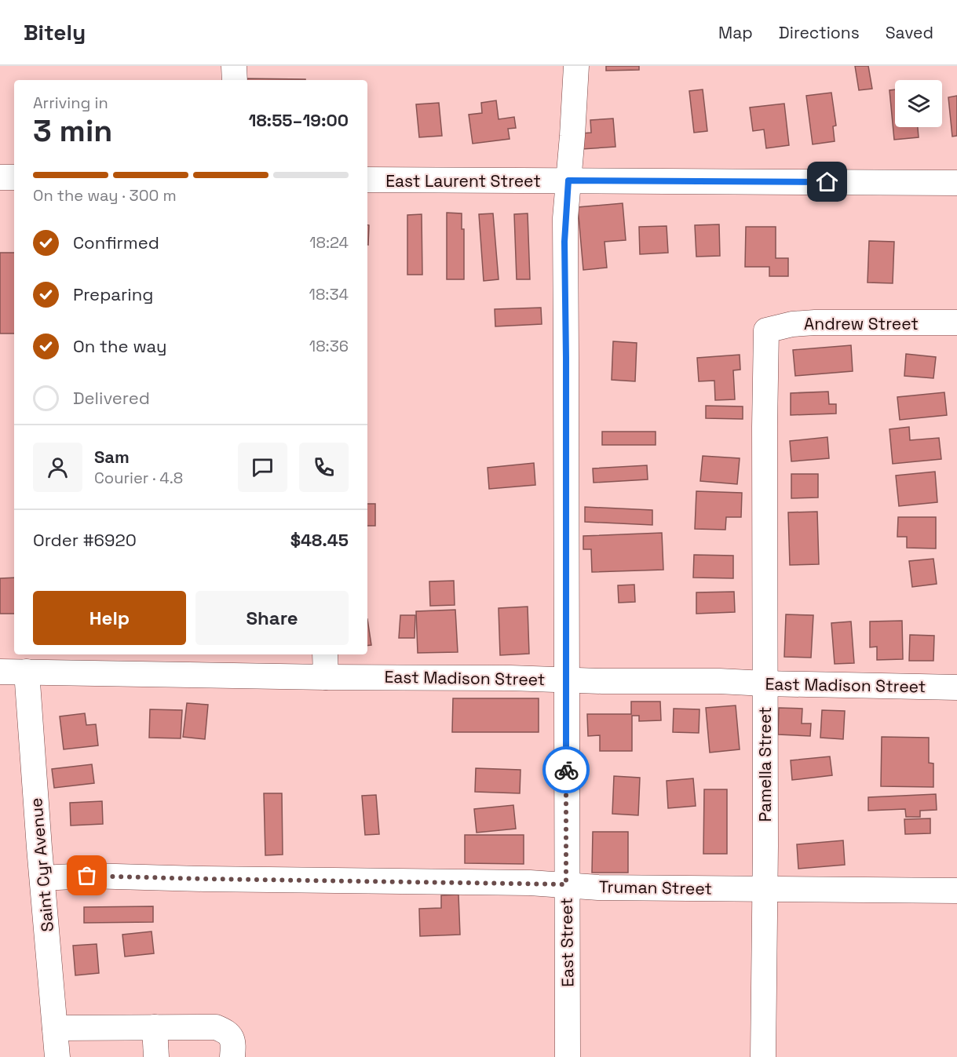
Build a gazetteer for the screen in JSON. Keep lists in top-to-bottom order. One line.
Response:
{"streets":{"street":["East Laurent Street","Andrew Street","East Madison Street","Pamella Street","Saint Cyr Avenue","Truman Street","East Street"]},"crossings":[["East Laurent Street","East Street"],["Andrew Street","Pamella Street"],["East Madison Street","Pamella Street"],["East Madison Street","Saint Cyr Avenue"],["East Madison Street","East Street"],["Pamella Street","Truman Street"],["Saint Cyr Avenue","Truman Street"],["Truman Street","East Street"]],"page":{"header":"Bitely","nav":["Map","Directions","Saved"],"heading":["3 min","Arriving in","18:55–19:00"],"panel":["Sam","Courier · 4.8","Order #6920","$48.45"],"bar":"On the way · 300 m","list":[["Confirmed","18:24"],["Preparing","18:34"],["On the way","18:36"],"Delivered"],"buttons":["Help","Share"]}}
